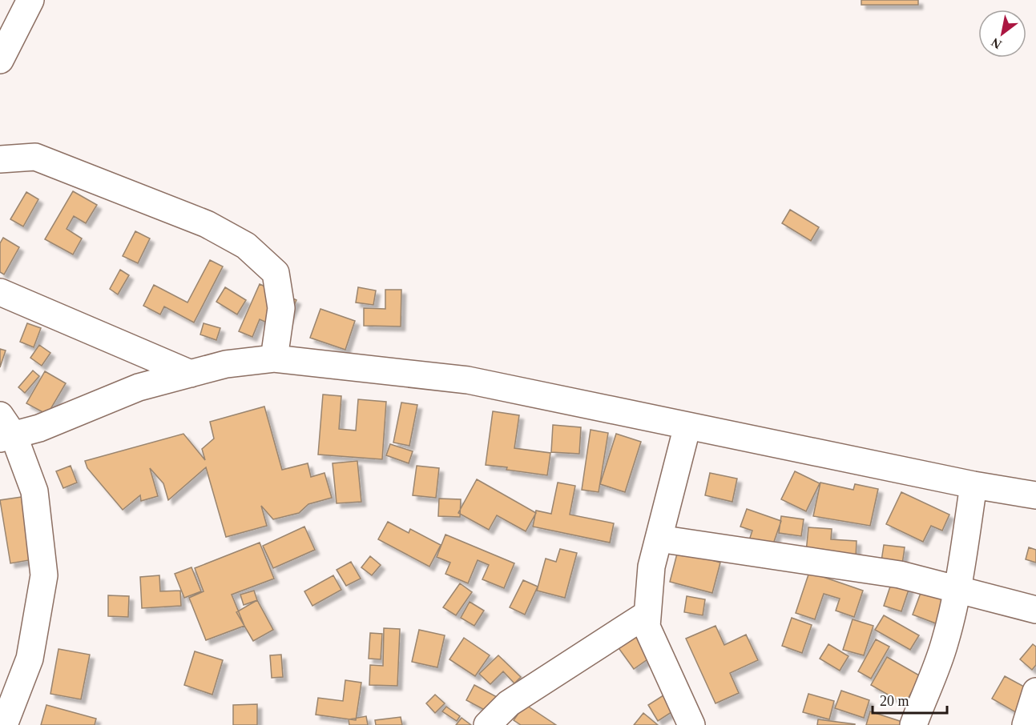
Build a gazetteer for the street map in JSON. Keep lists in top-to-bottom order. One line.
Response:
{"scale_bar":"20 m","north":"bottom left"}
